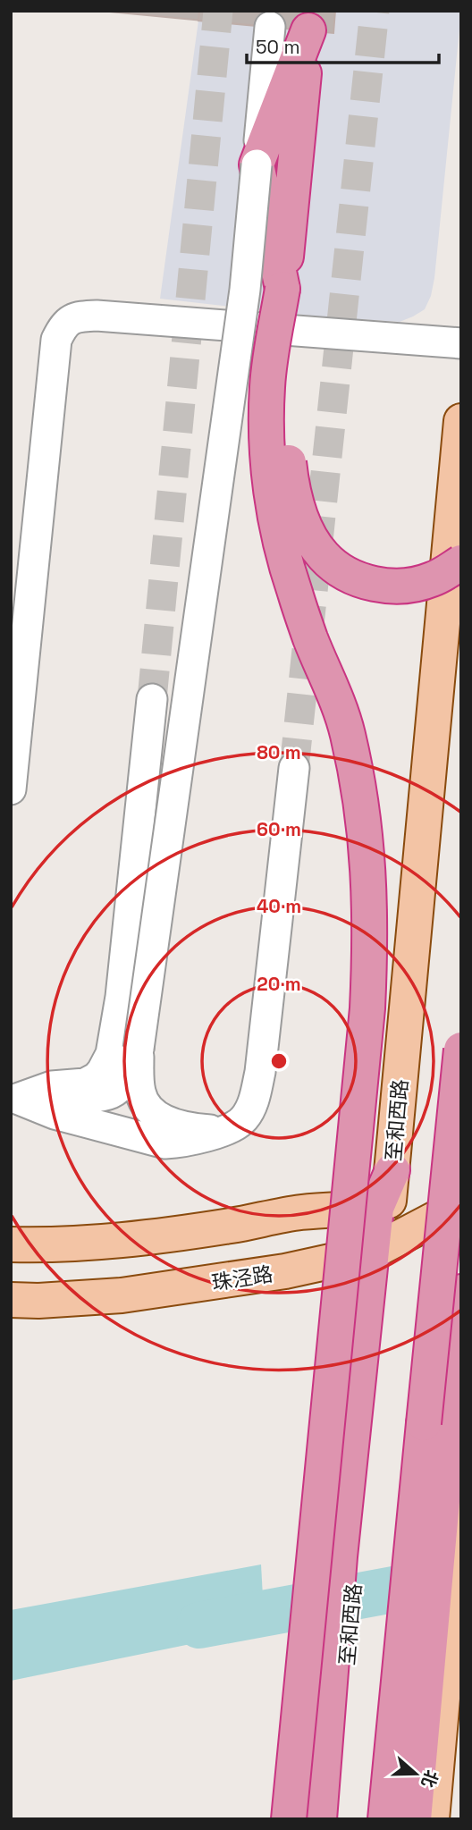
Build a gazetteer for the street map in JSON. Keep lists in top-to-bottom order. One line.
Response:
{"streets":{"main road":["至和西路","珠泾路"]},"scale_bar":"50 m","north":"right","rings":["80 m","60 m","40 m","20 m"]}
